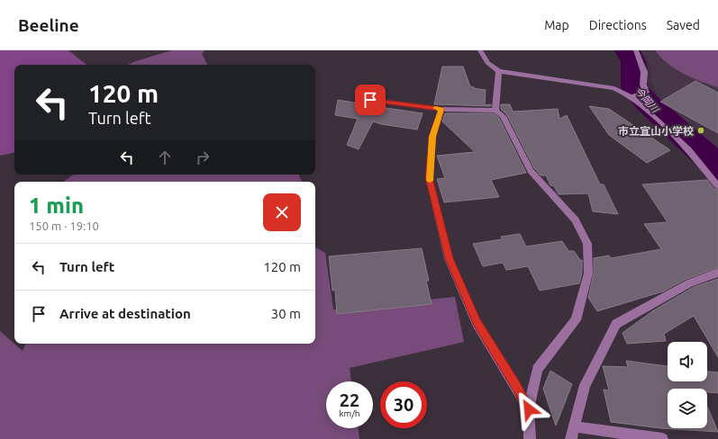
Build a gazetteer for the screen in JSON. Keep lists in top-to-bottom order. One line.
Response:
{"water":["今岡川"],"places":["市立宜山小学校"],"page":{"header":"Beeline","nav":["Map","Directions","Saved"],"turn":["120 m","Turn left"],"heading":["1 min","150 m · 19:10"],"list":[{"name":"Turn left","value":"120 m"},{"name":"Arrive at destination","value":"30 m"}],"speed":"22 km/h","limit":"30"}}
